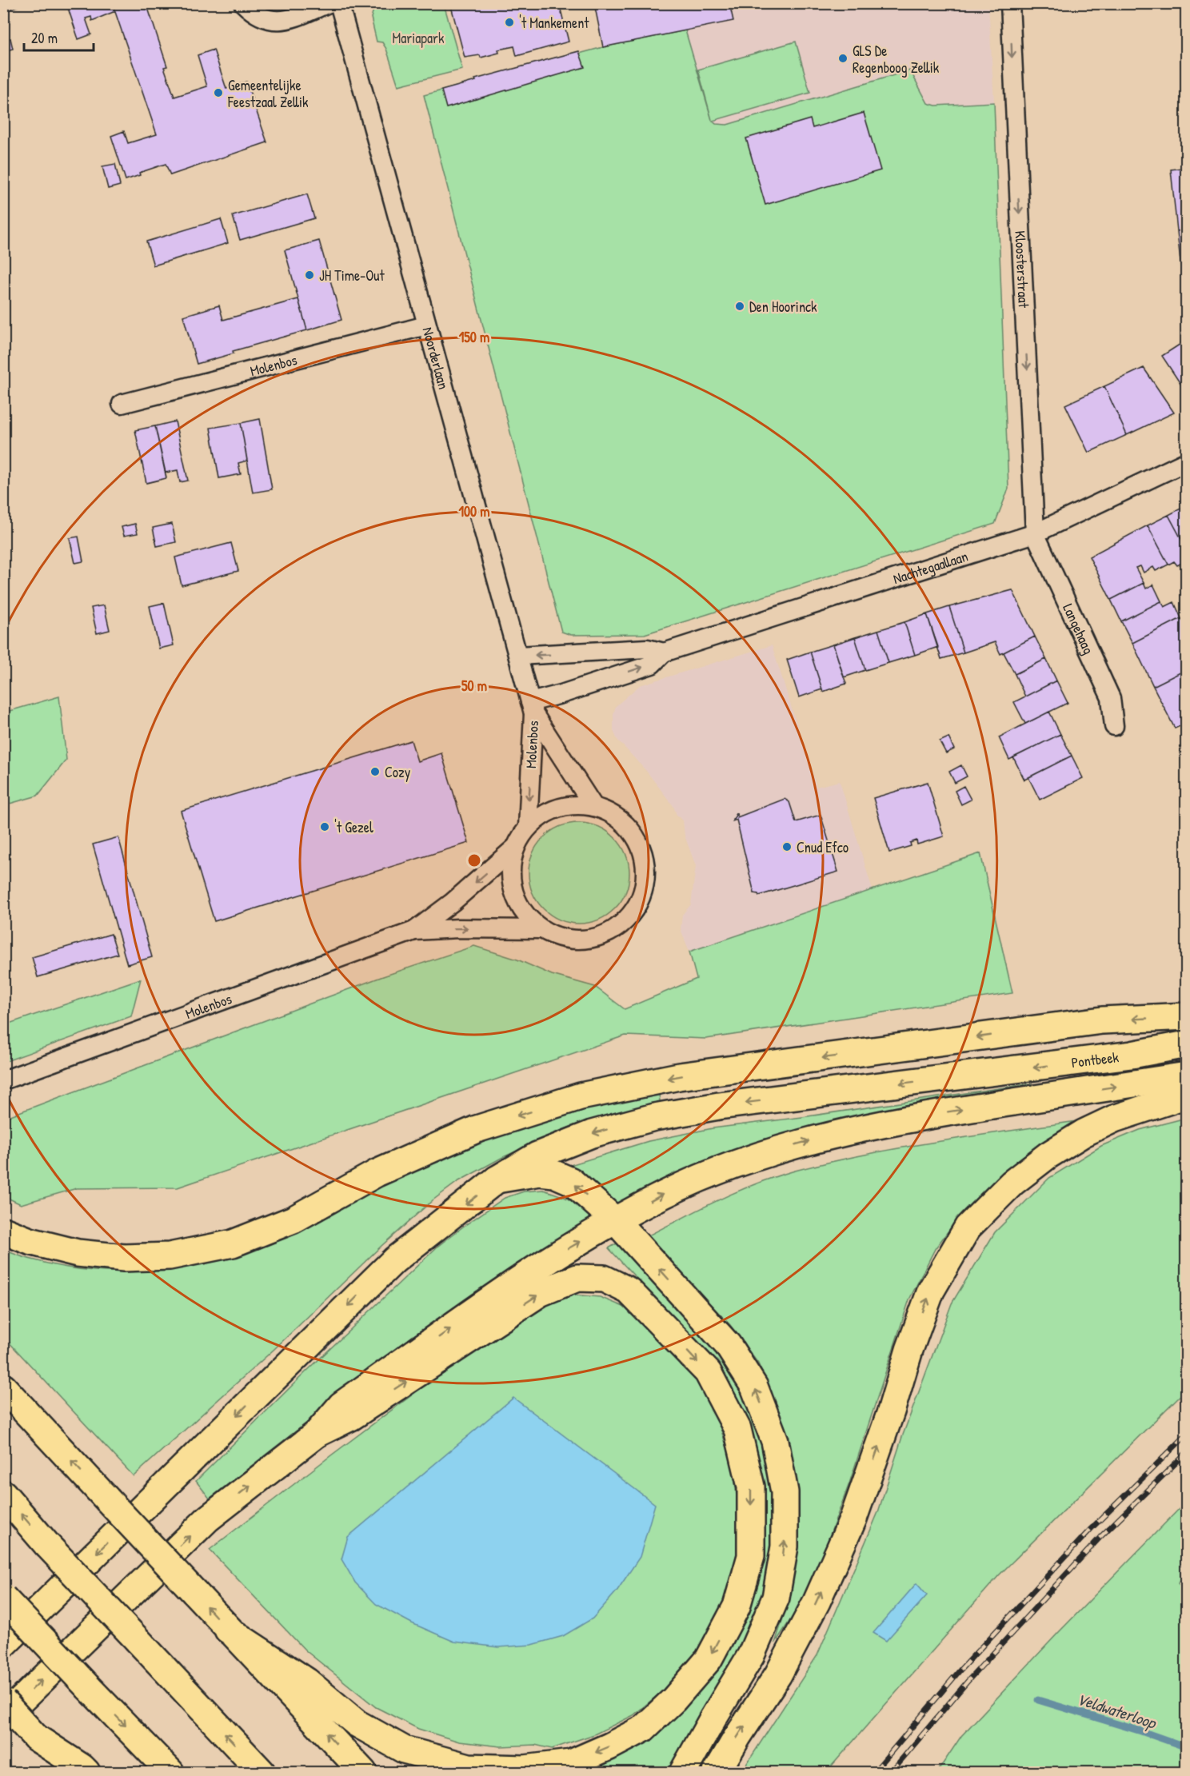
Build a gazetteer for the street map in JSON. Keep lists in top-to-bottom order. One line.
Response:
{"streets":{"highway":["Pontbeek"],"street":["Kloosterstraat","Noorderlaan","Molenbos","Nachtegaallaan","Langehaag"]},"crossings":[["Kloosterstraat","Nachtegaallaan"],["Kloosterstraat","Langehaag"],["Noorderlaan","Molenbos"],["Noorderlaan","Nachtegaallaan"],["Molenbos","Nachtegaallaan"],["Nachtegaallaan","Langehaag"]],"one_way":["Kloosterstraat"],"water":["Veldwaterloop"],"parks":["Mariapark"],"places":["'t Mankement","GLS De Regenboog Zellik","Gemeentelijke Feestzaal Zellik","JH Time-Out","Den Hoorinck","Cozy","'t Gezel","Cnud Efco"],"scale_bar":"20 m","rings":["150 m","100 m","50 m"]}
